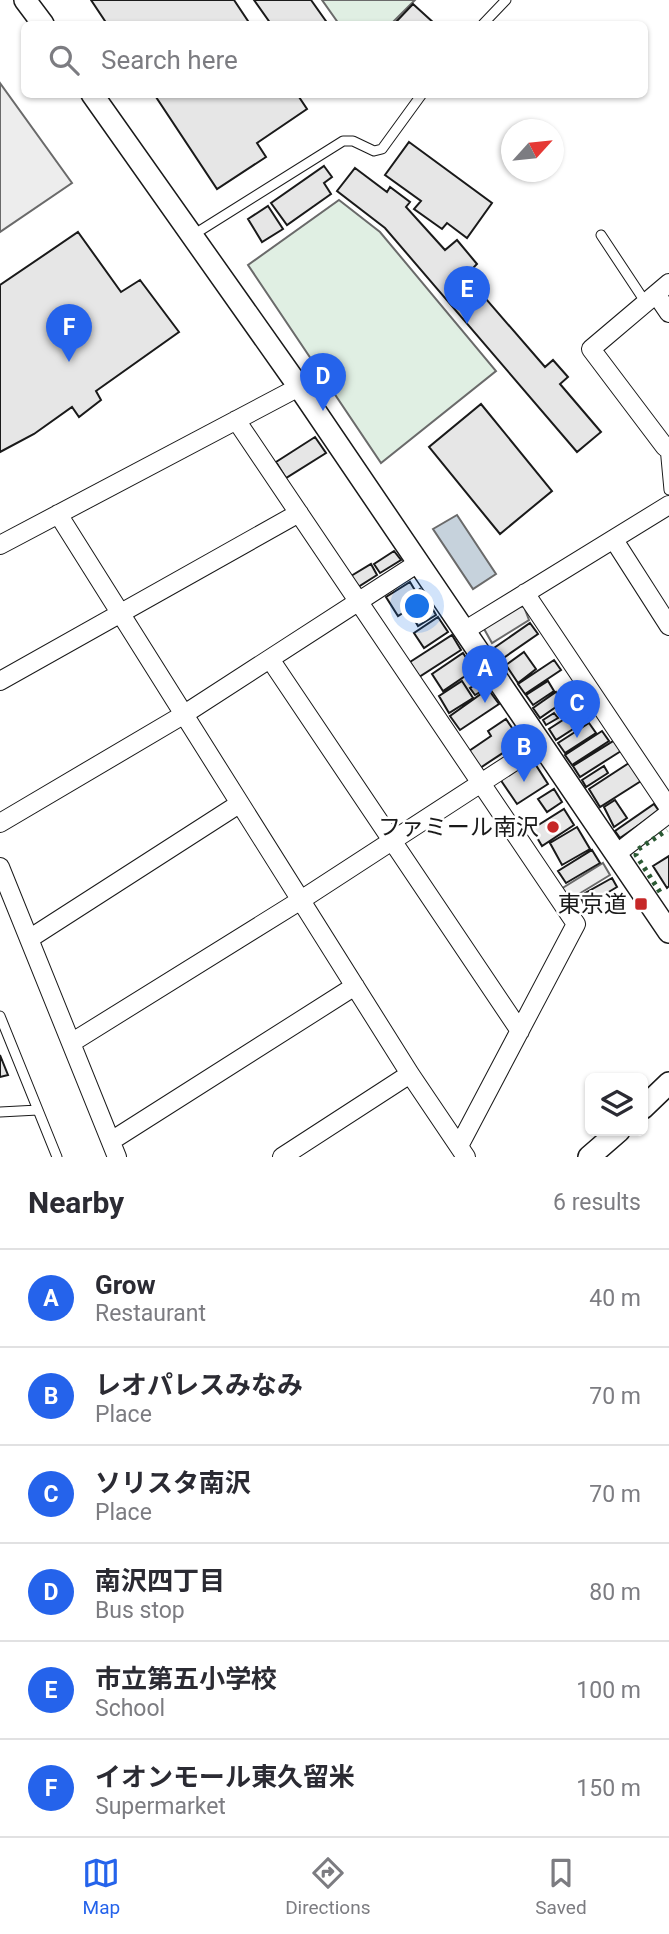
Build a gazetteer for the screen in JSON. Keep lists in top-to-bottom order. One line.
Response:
{"places":{"other":["ファミール南沢"],"transit":["東京道"]},"north":"top right","page":{"search":"Search here","pins":["E","F","D","A","C","B"],"heading":["Nearby","6 results"],"list":[{"mark":"A","name":"Grow","note":"Restaurant","value":"40 m"},{"mark":"B","name":"レオパレスみなみ","note":"Place","value":"70 m"},{"mark":"C","name":"ソリスタ南沢","note":"Place","value":"70 m"},{"mark":"D","name":"南沢四丁目","note":"Bus stop","value":"80 m"},{"mark":"E","name":"市立第五小学校","note":"School","value":"100 m"},{"mark":"F","name":"イオンモール東久留米","note":"Supermarket","value":"150 m"}],"nav":["Map","Directions","Saved"]}}
